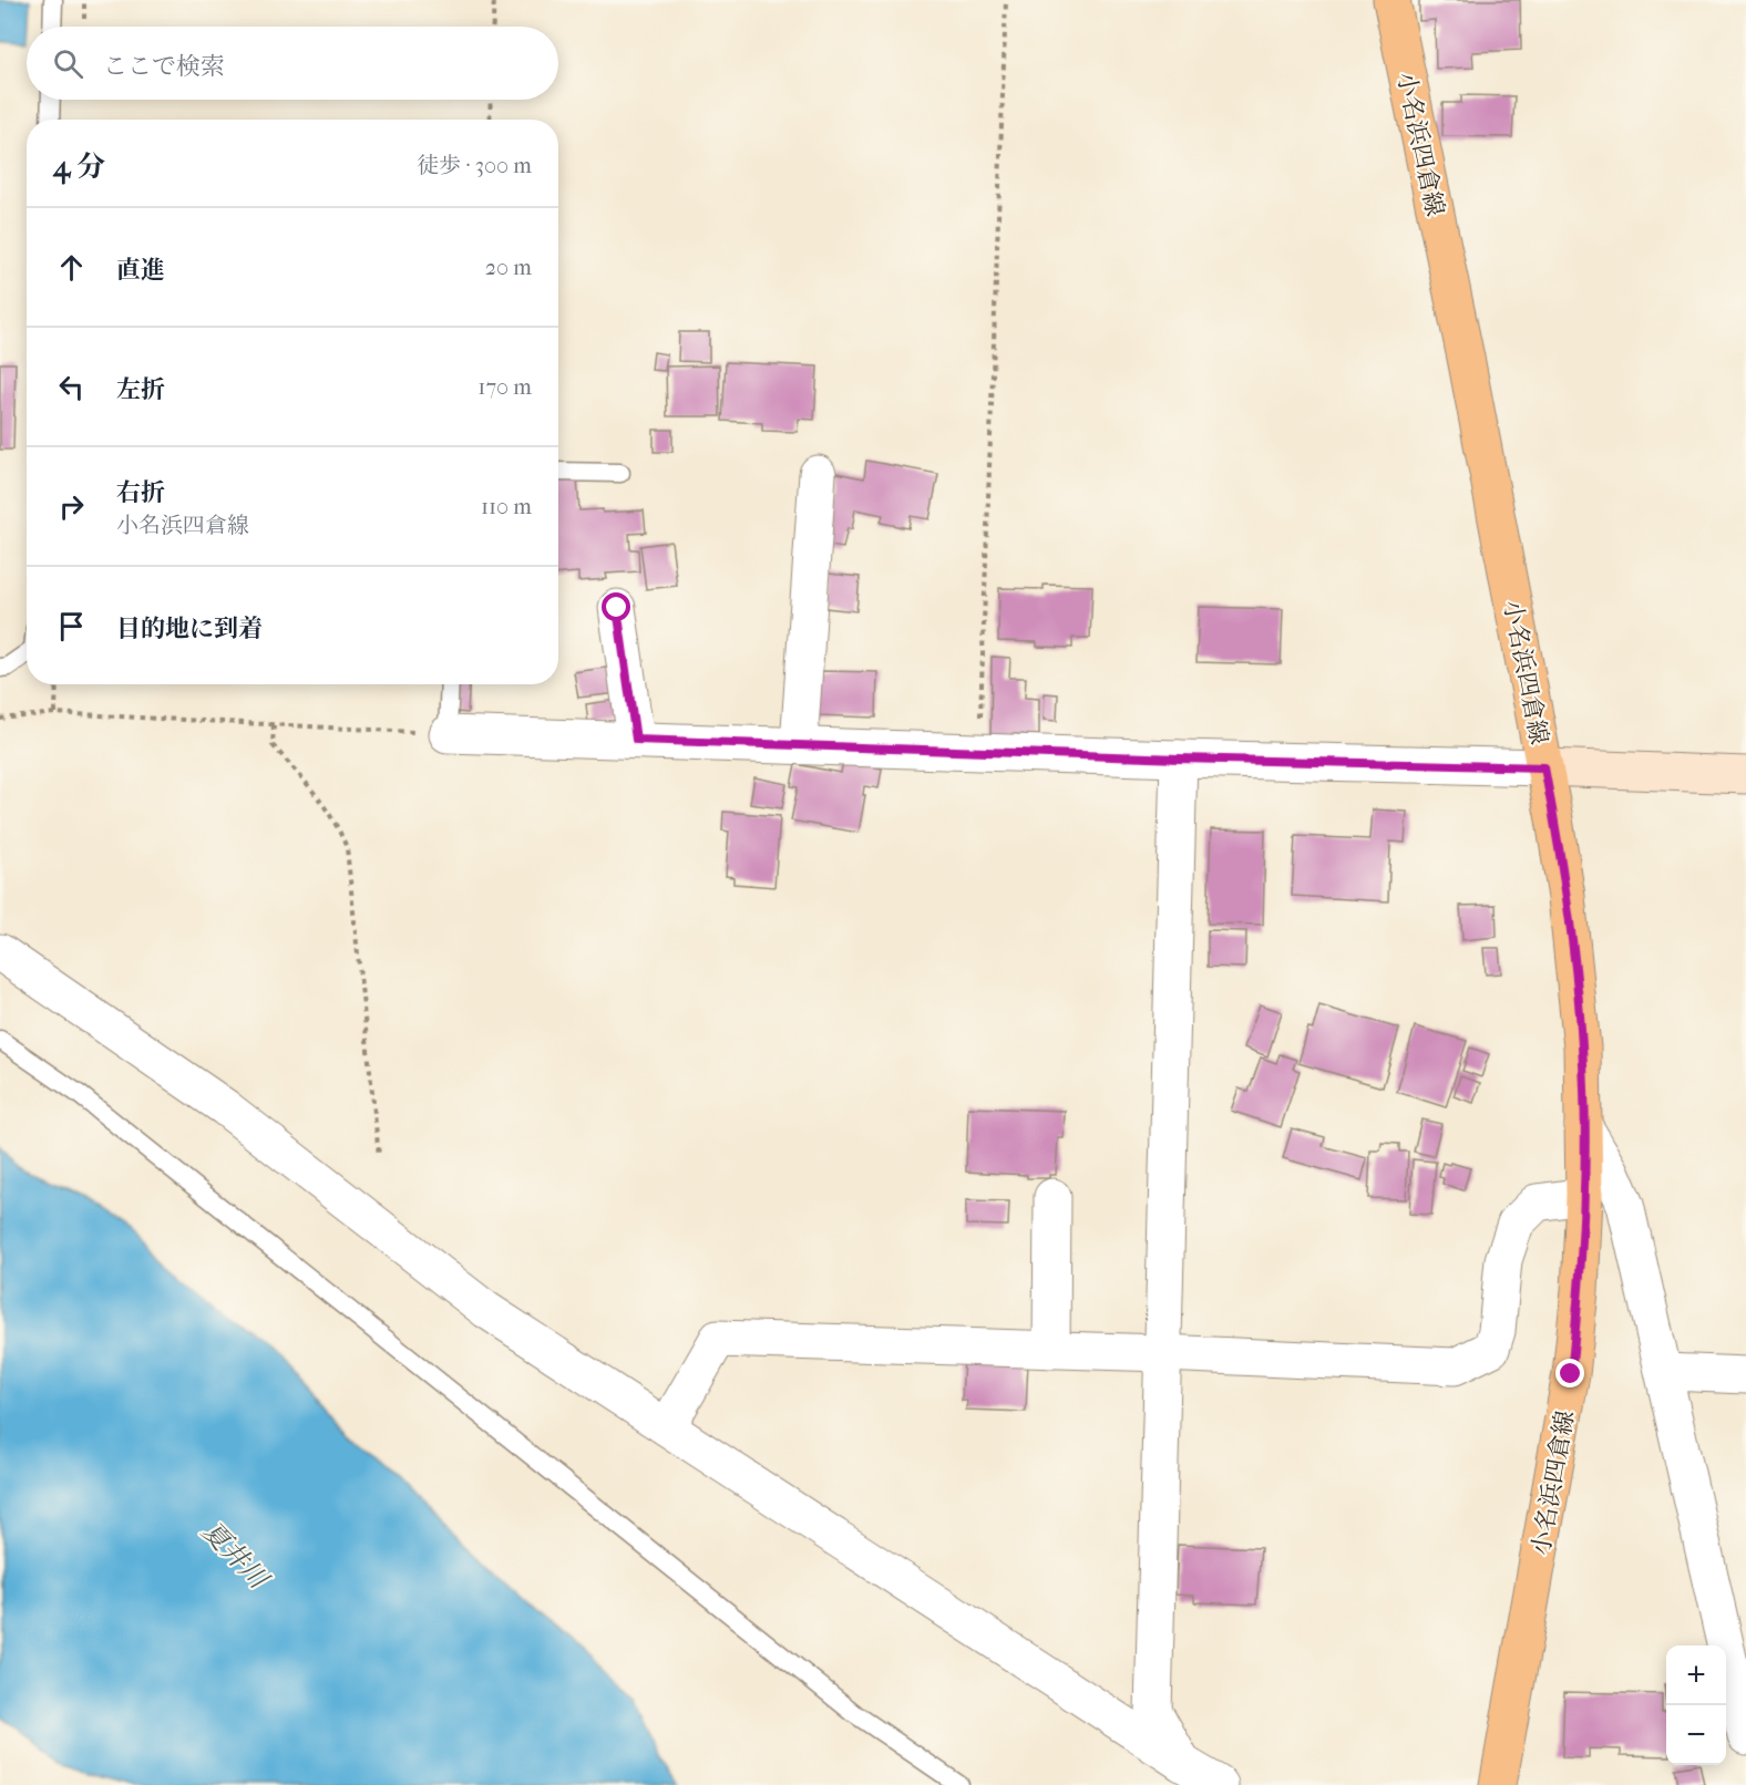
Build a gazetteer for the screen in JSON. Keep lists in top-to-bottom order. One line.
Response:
{"streets":{"main road":["小名浜四倉線"]},"water":["夏井川"],"page":{"search":"ここで検索","heading":["4 分","徒歩 · 300 m"],"list":[["直進","20 m"],["左折","170 m"],["右折","小名浜四倉線","110 m"],"目的地に到着"],"map_buttons":["+","−"]}}
